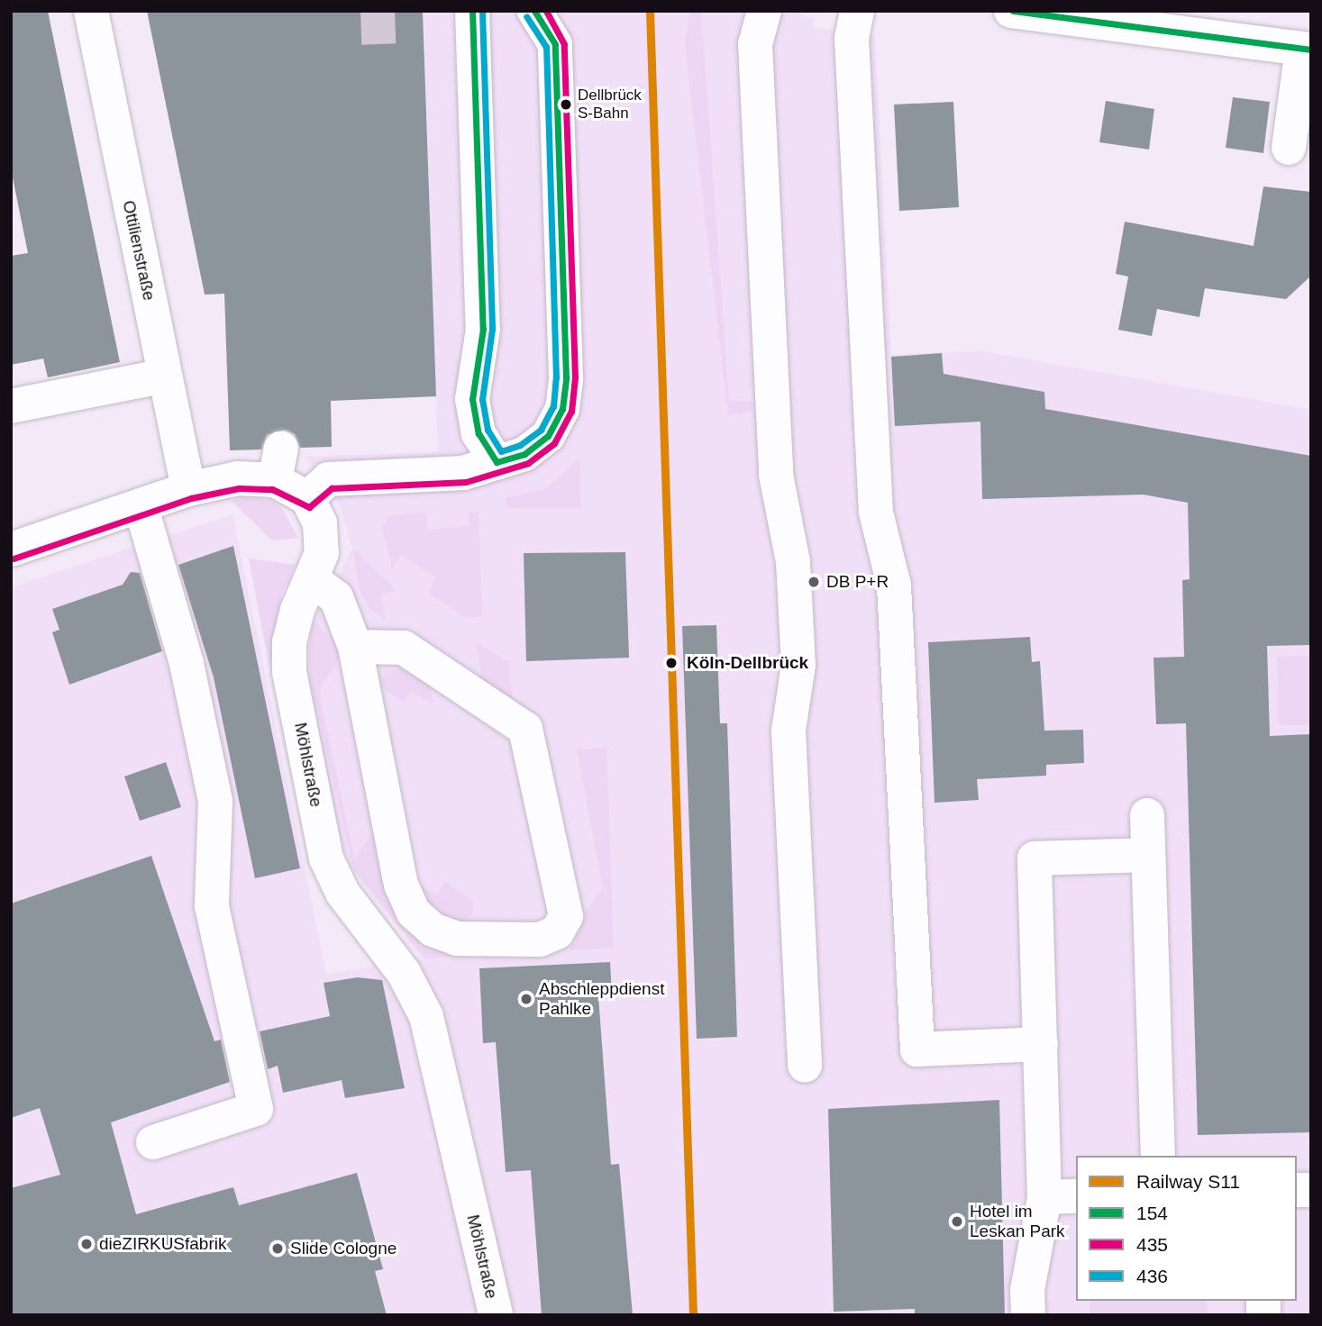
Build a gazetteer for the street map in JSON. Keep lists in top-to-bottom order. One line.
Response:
{"streets":{"street":["Ottilienstraße","Möhlstraße"]},"places":["Dellbrück S-Bahn","DB P+R","Köln-Dellbrück","Abschleppdienst Pahlke","Hotel im Leskan Park","dieZIRKUSfabrik","Slide Cologne"],"lines":["rail line S11","transit line 154","transit line 435","transit line 436"],"legend":["Railway S11","154","435","436"]}
